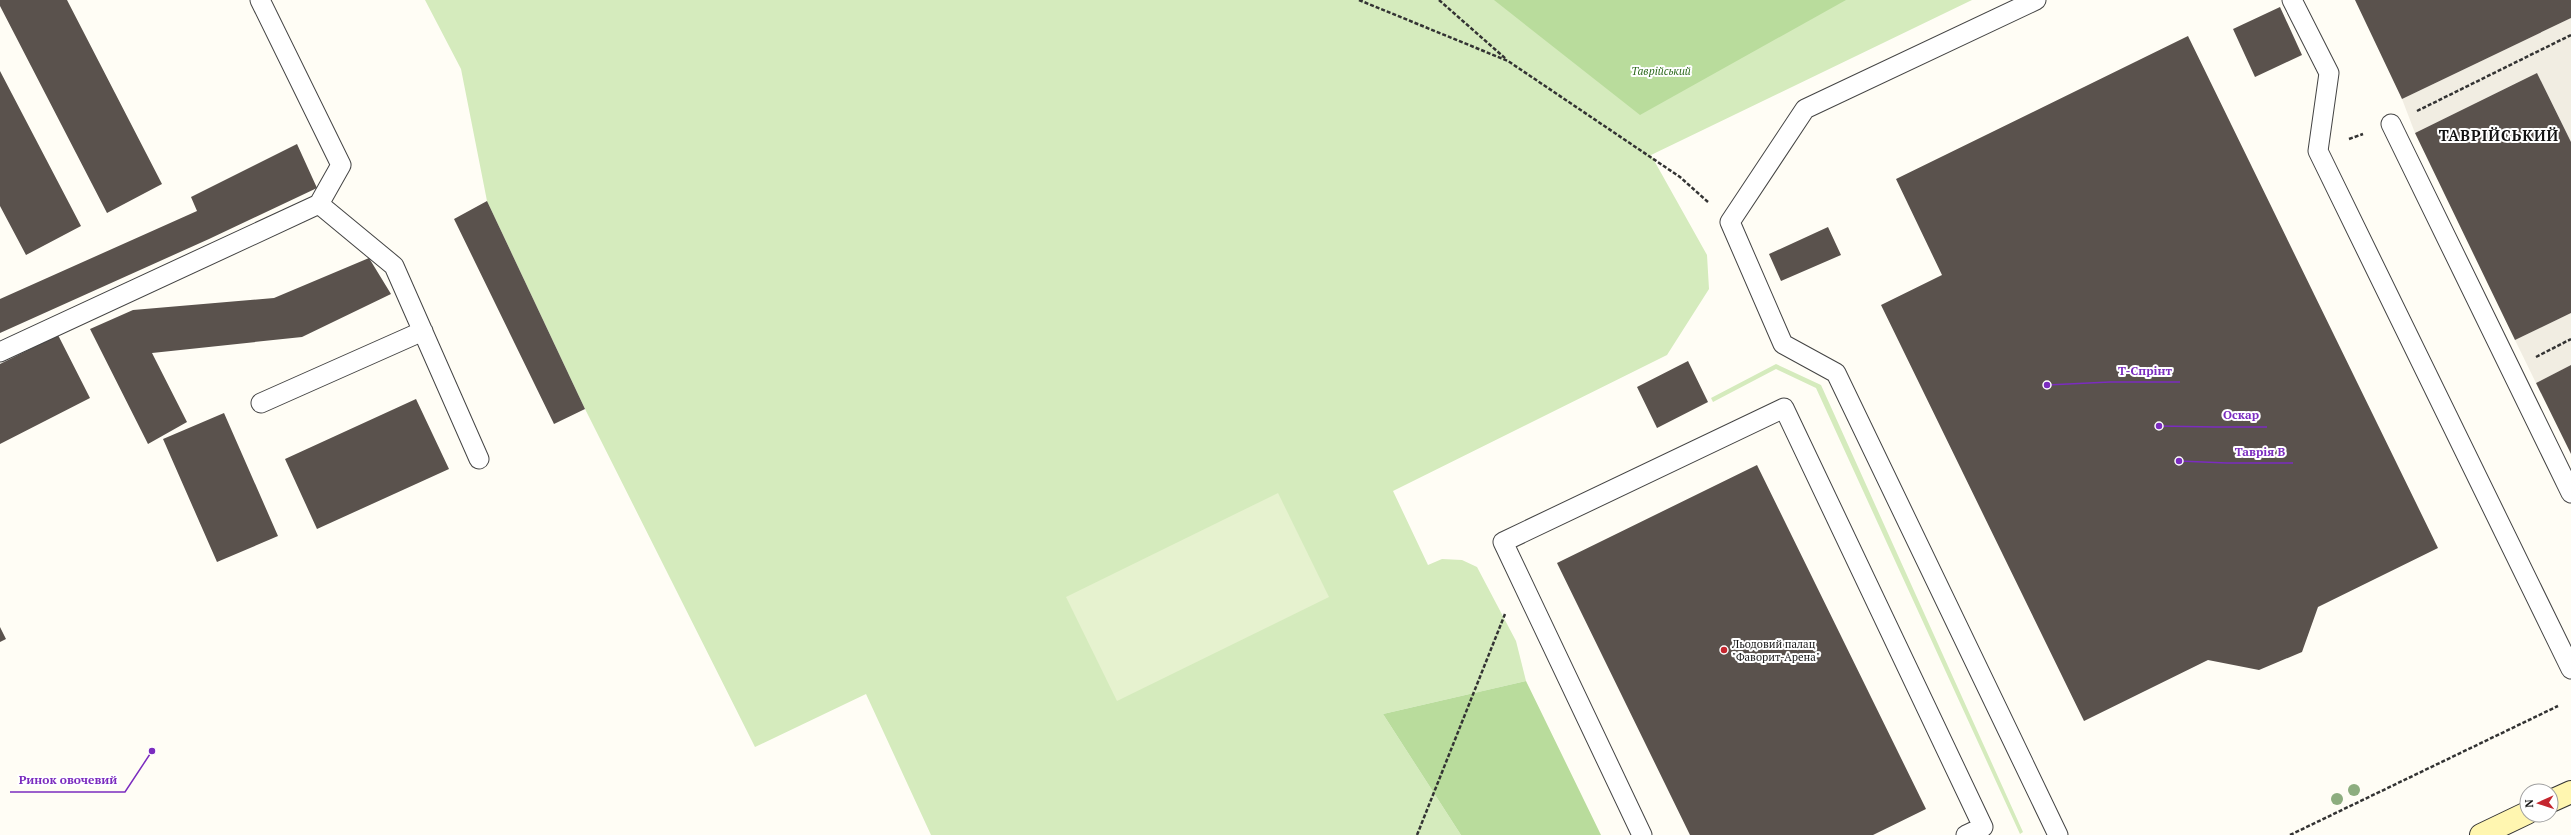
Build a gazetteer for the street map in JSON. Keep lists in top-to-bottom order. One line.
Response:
{"districts":["ТАВРІЙСЬКИЙ"],"parks":["Таврійський"],"places":["Т-Спрінт","Оскар","Таврія В","Льодовий палац \"Фаворит-Арена\"","Ринок овочевий"],"north":"left"}
